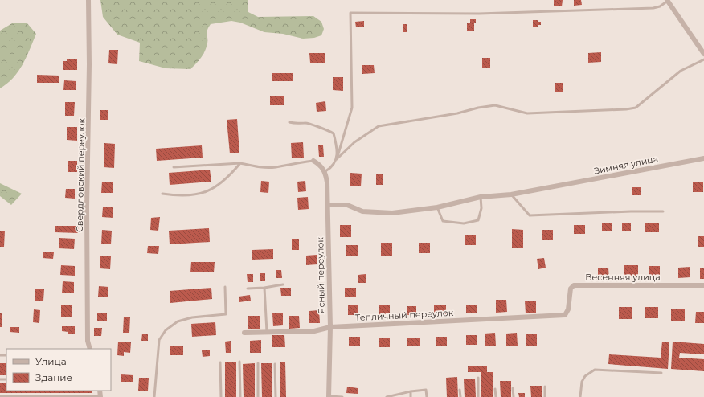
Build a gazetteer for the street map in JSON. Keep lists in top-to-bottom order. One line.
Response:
{"streets":{"street":["Зимняя улица","Свердловский переулок","Ясный переулок","Весенняя улица","Тепличный переулок"]},"crossings":[["Зимняя улица","Ясный переулок"],["Ясный переулок","Тепличный переулок"],["Весенняя улица","Тепличный переулок"]],"legend":["Улица","Здание"]}
